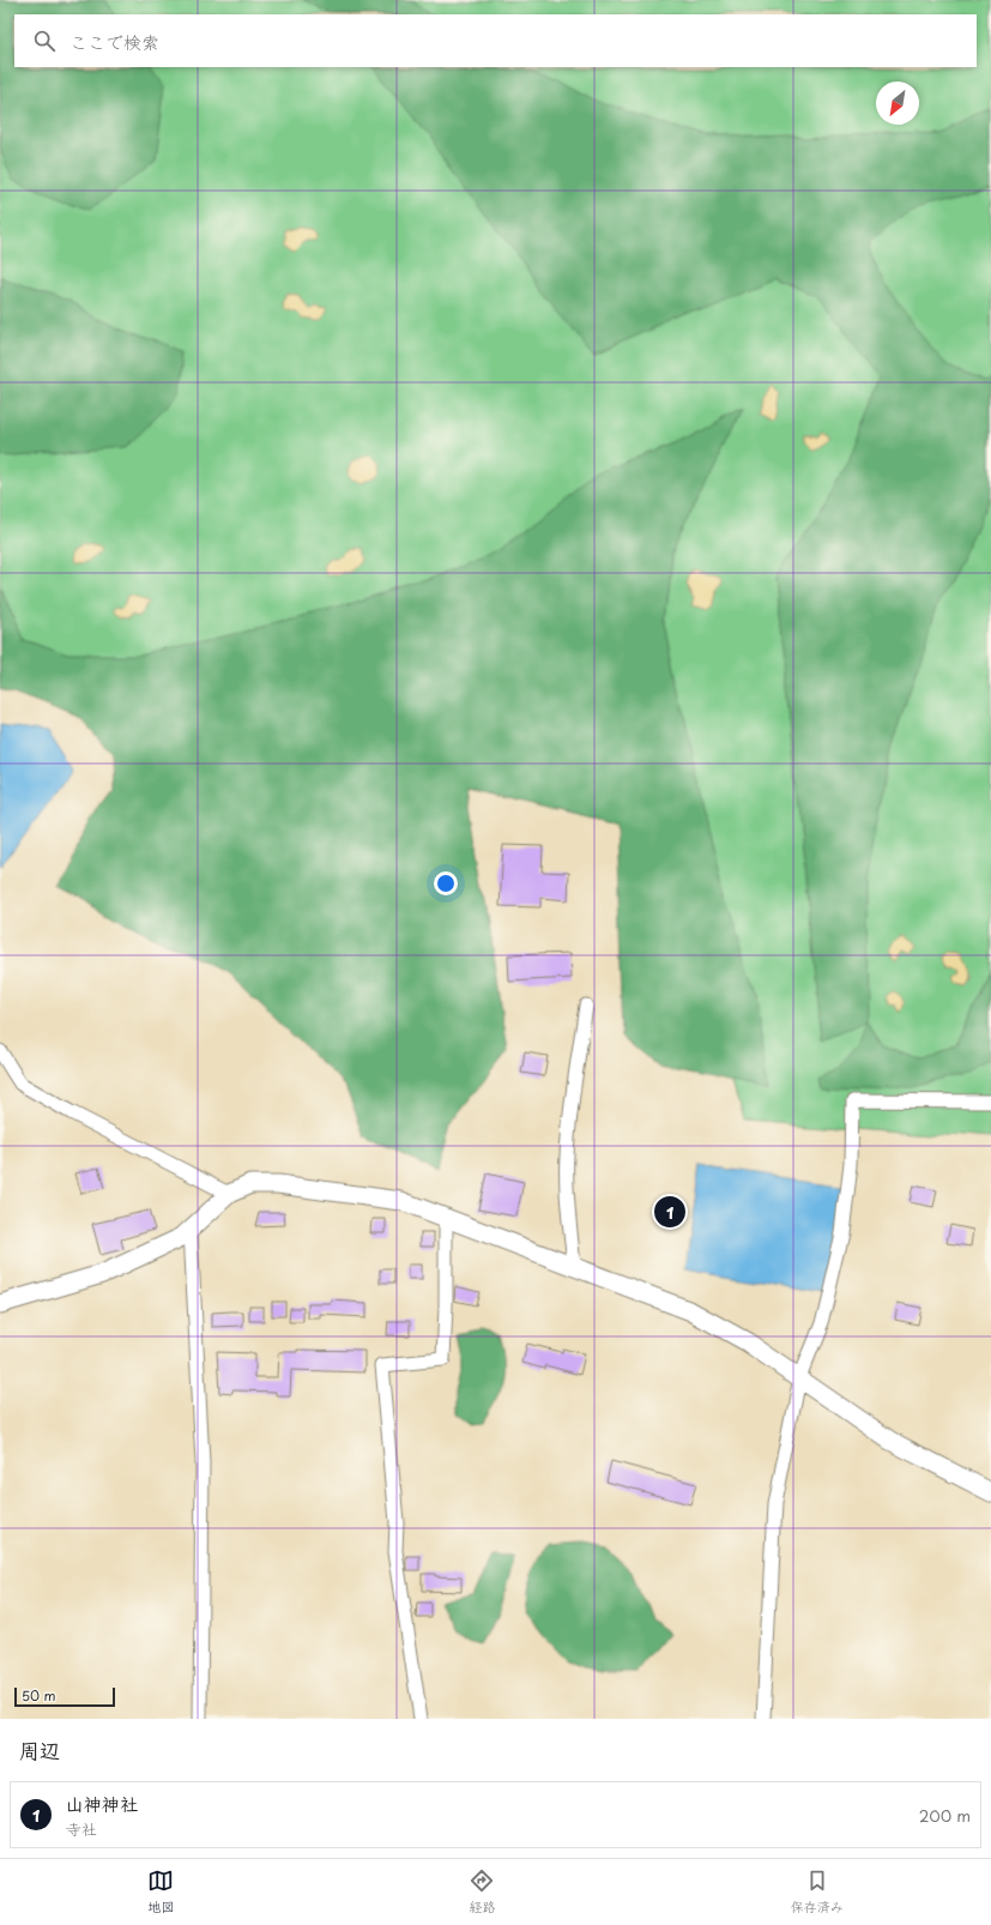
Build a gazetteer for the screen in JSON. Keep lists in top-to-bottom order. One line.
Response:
{"scale_bar":"50 m","north":"bottom left","page":{"search":"ここで検索","pins":"1","scale":"50 m","heading":"周辺","list":[{"mark":"1","name":"山神神社","note":"寺社","value":"200 m"}],"nav":["地図","経路","保存済み"]}}
